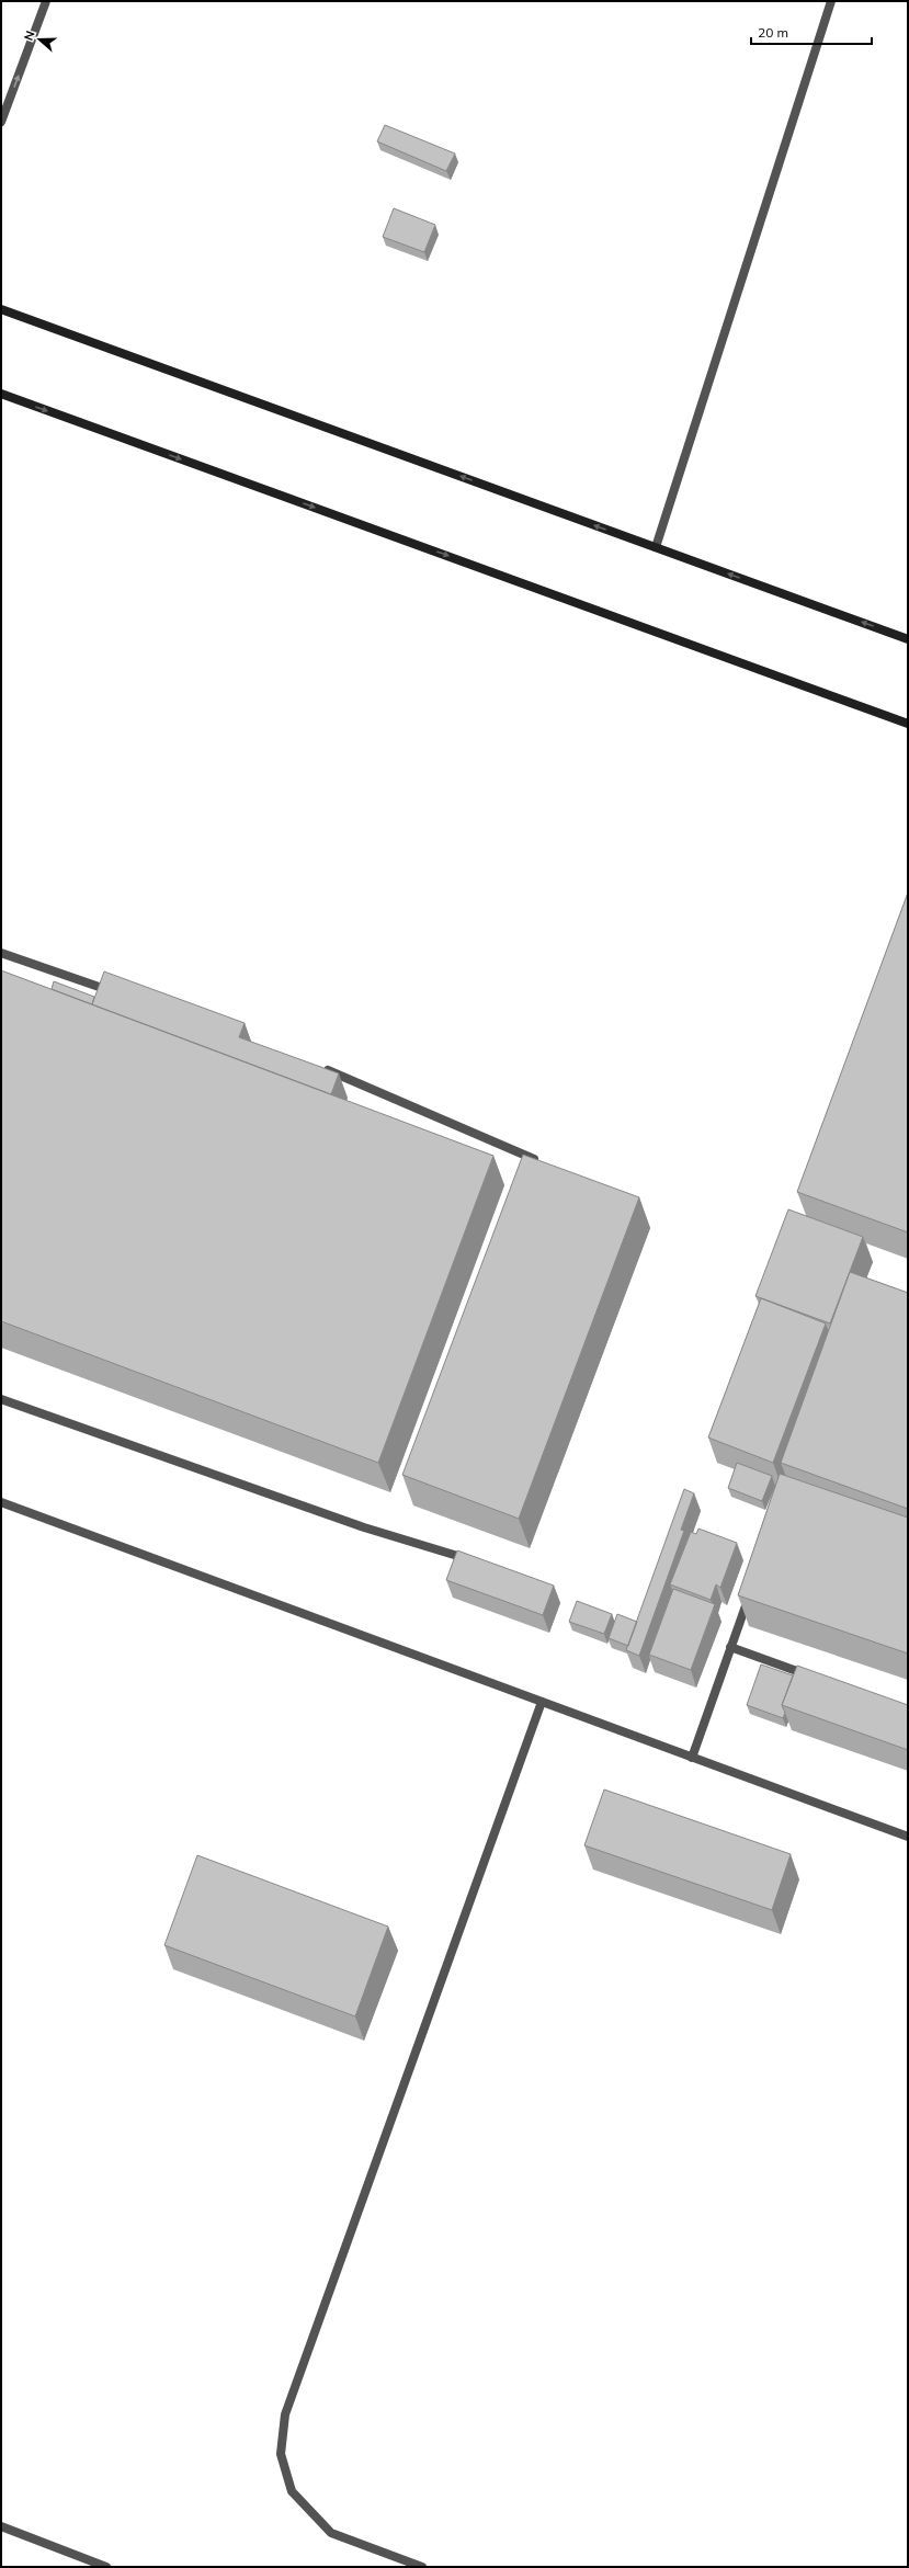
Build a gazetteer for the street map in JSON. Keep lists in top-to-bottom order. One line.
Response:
{"scale_bar":"20 m","north":"left"}
